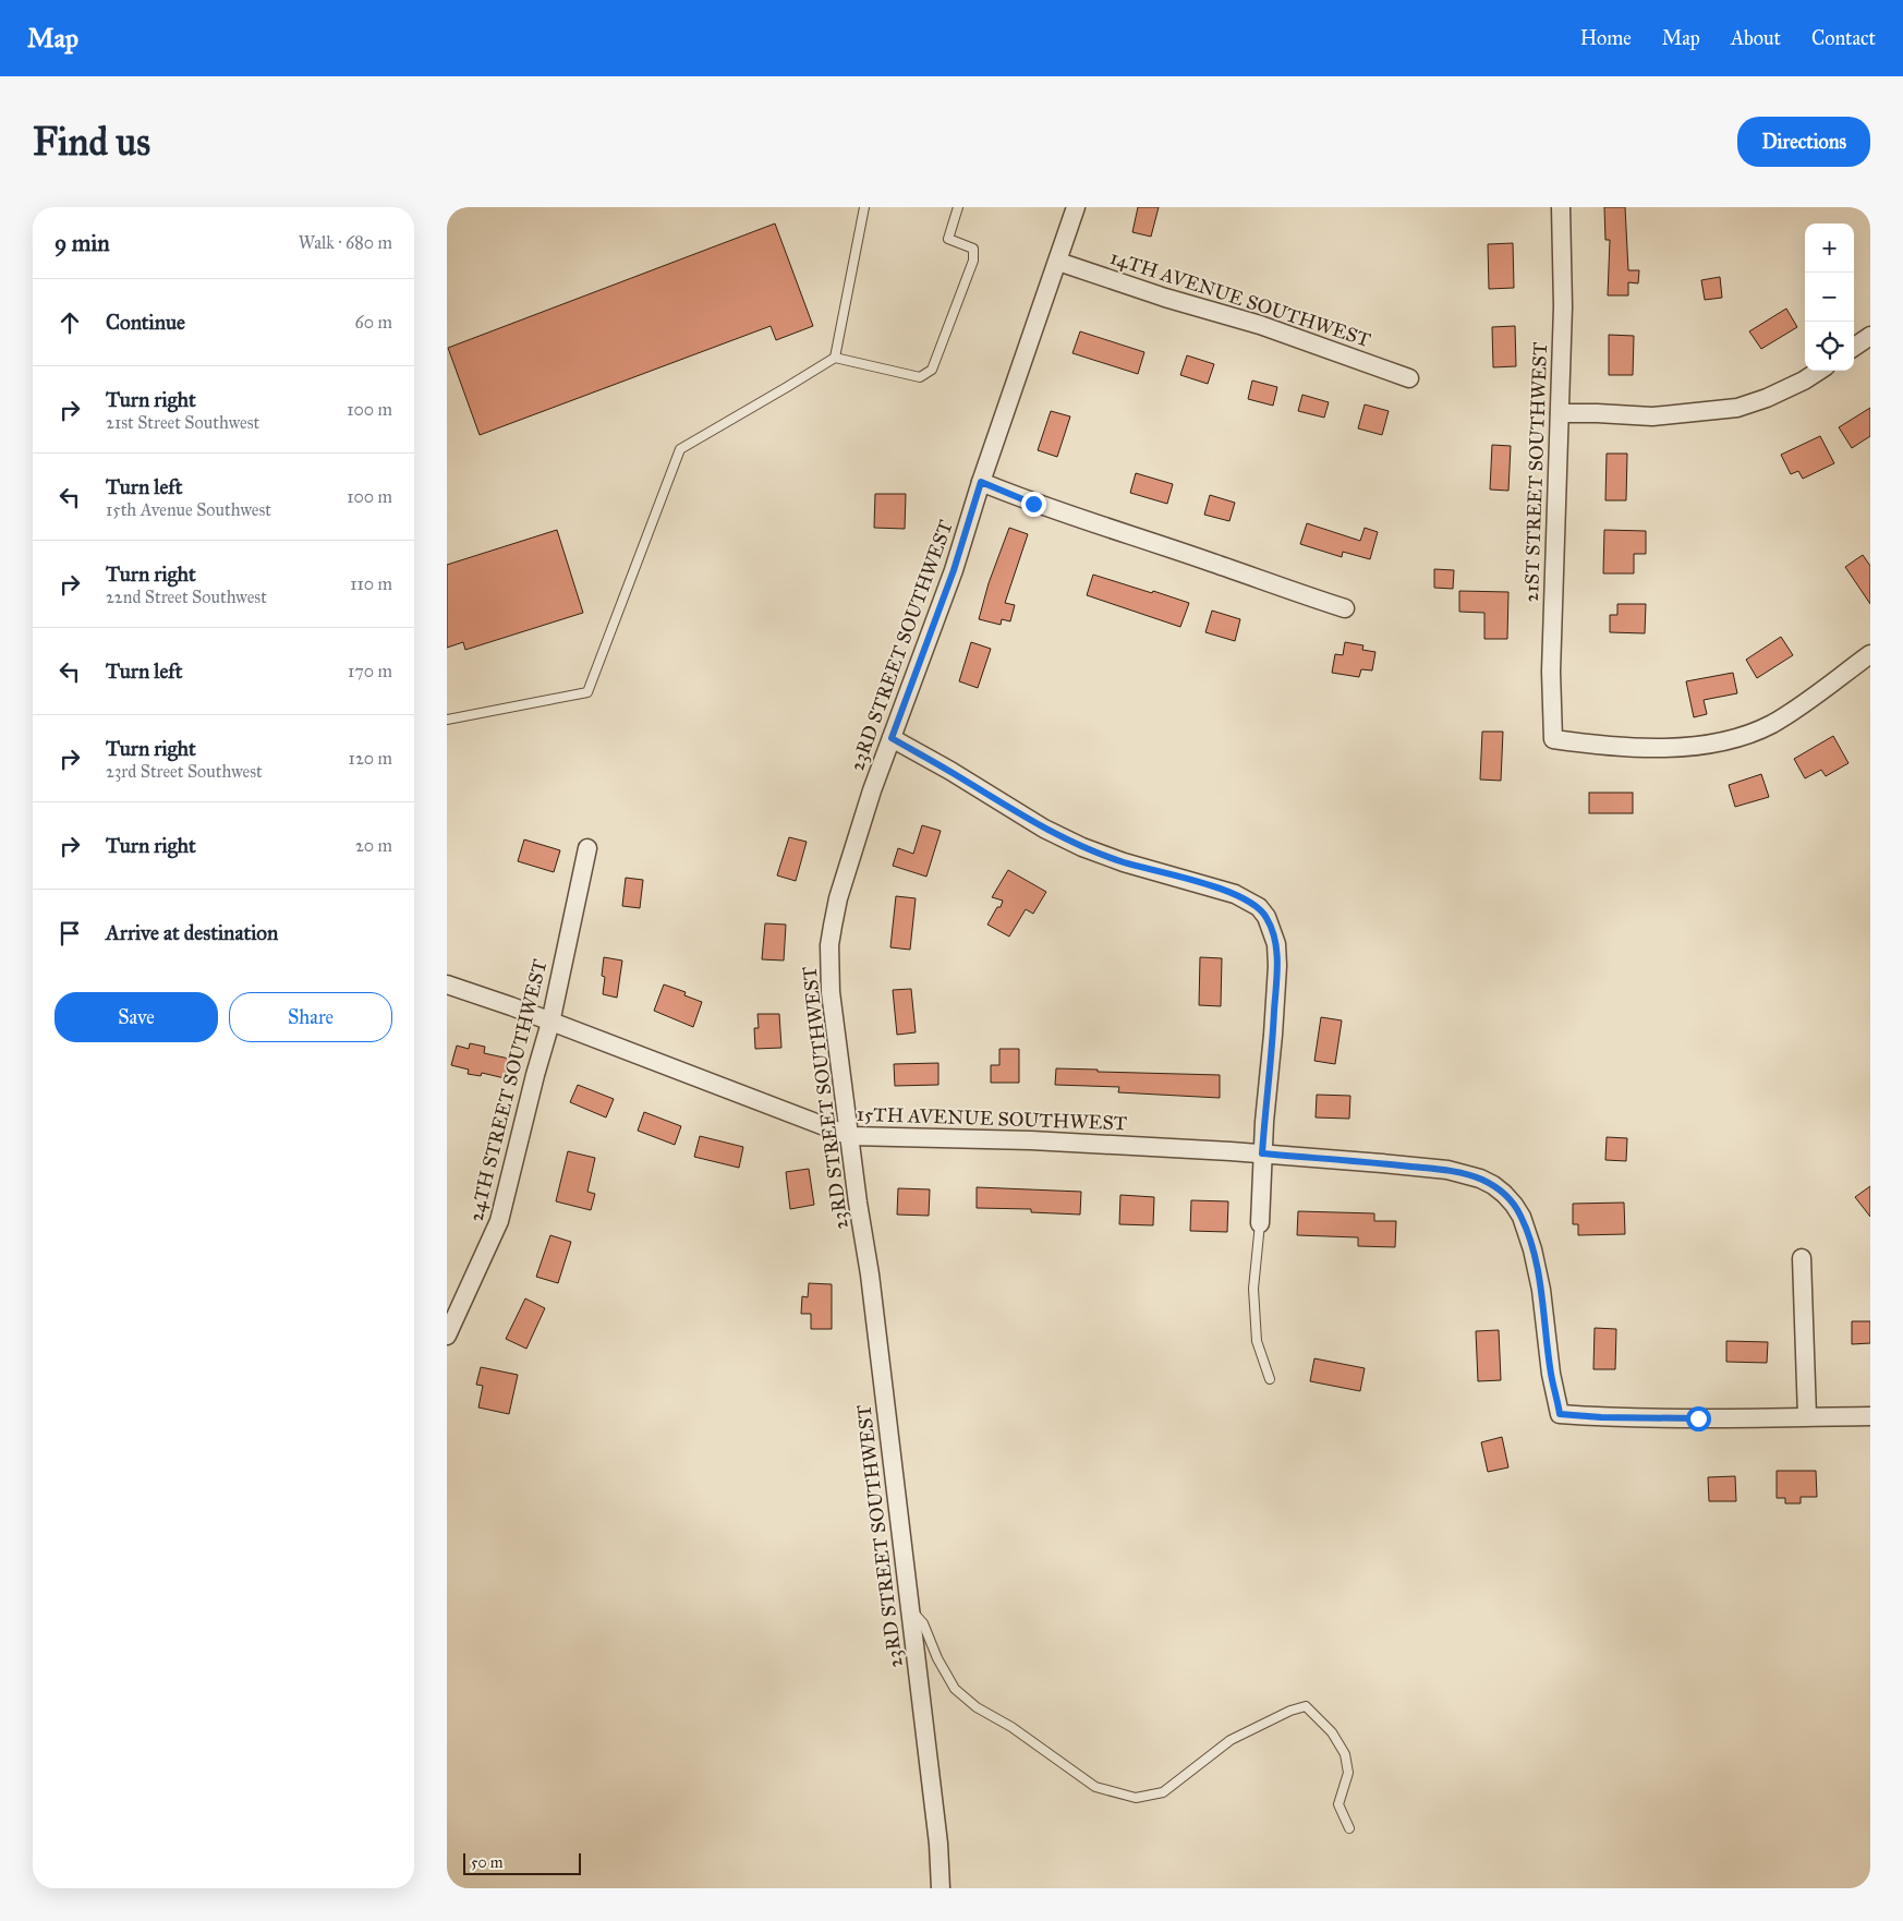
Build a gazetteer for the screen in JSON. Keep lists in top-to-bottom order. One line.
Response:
{"streets":{"street":["14TH AVENUE SOUTHWEST","21ST STREET SOUTHWEST","23RD STREET SOUTHWEST","24TH STREET SOUTHWEST","15TH AVENUE SOUTHWEST"]},"crossings":[["14TH AVENUE SOUTHWEST","23RD STREET SOUTHWEST"],["23RD STREET SOUTHWEST","15TH AVENUE SOUTHWEST"],["24TH STREET SOUTHWEST","15TH AVENUE SOUTHWEST"]],"scale_bar":"50 m","page":{"header":"Map","nav":["Home","Map","About","Contact"],"buttons":["Directions",["Save","Share"]],"title":"Find us","heading":["9 min","Walk · 680 m"],"map_buttons":["+","−"],"list":[["Continue","60 m"],["Turn right","21st Street Southwest","100 m"],["Turn left","15th Avenue Southwest","100 m"],["Turn right","22nd Street Southwest","110 m"],["Turn left","170 m"],["Turn right","23rd Street Southwest","120 m"],["Turn right","20 m"],"Arrive at destination"],"scale":"50 m"}}
